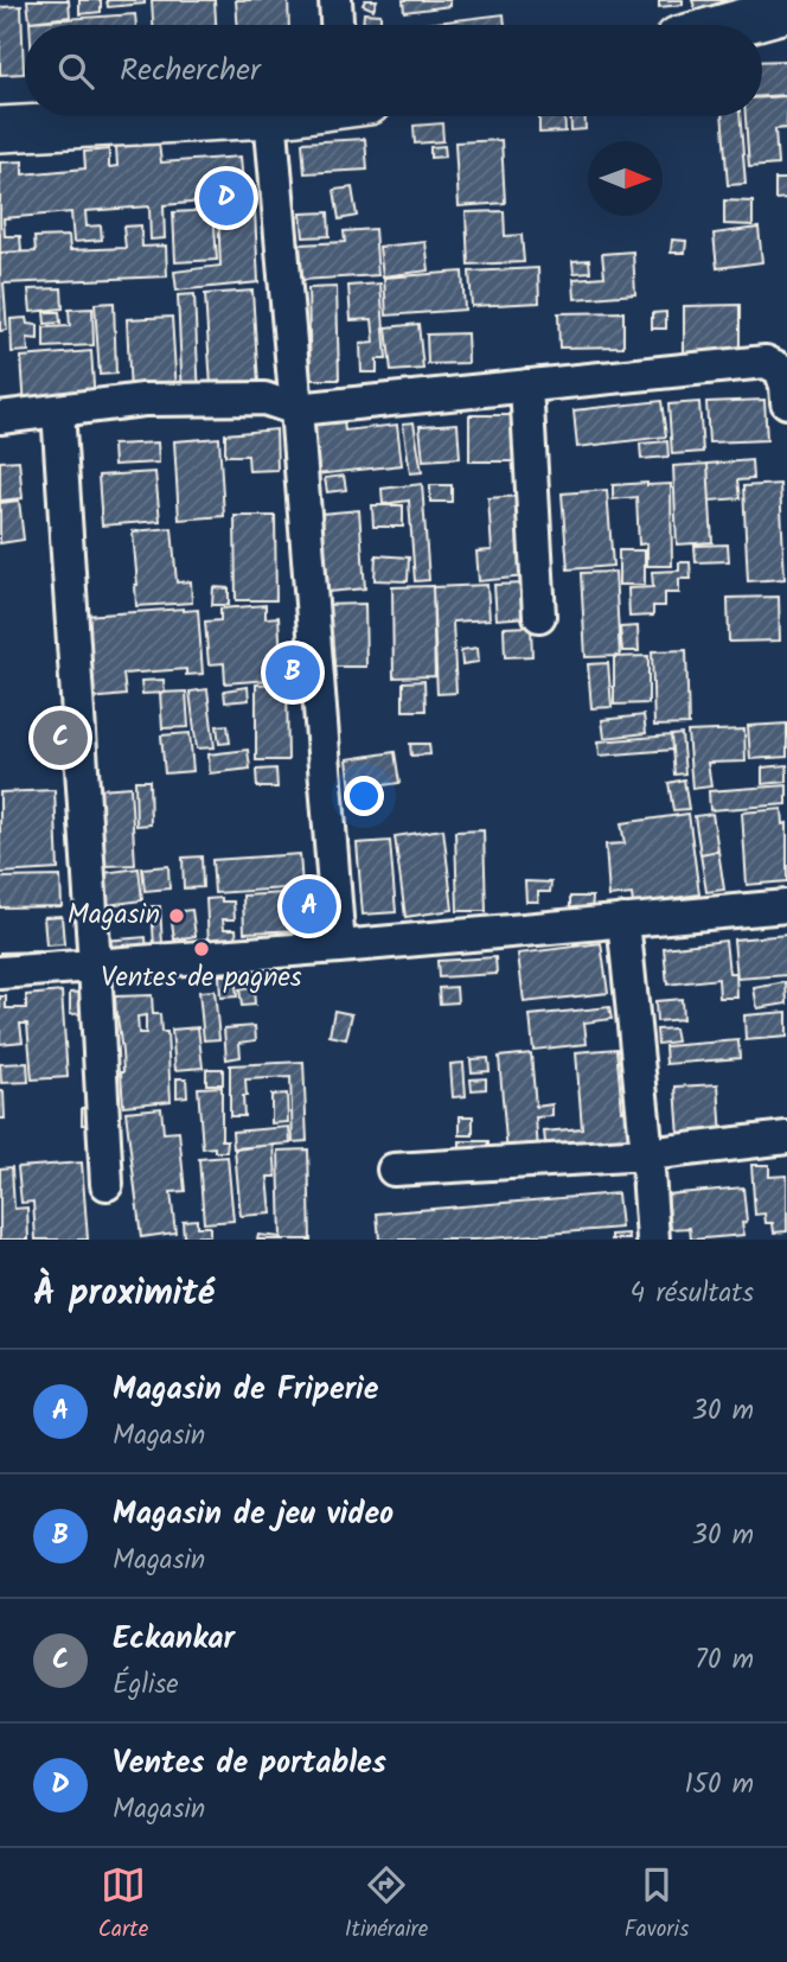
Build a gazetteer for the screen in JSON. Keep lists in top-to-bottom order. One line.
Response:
{"places":["Magasin","Ventes de pagnes"],"north":"right","page":{"search":"Rechercher","pins":["D","B","C","A"],"heading":["À proximité","4 résultats"],"list":[{"mark":"A","name":"Magasin de Friperie","note":"Magasin","value":"30 m"},{"mark":"B","name":"Magasin de jeu video","note":"Magasin","value":"30 m"},{"mark":"C","name":"Eckankar","note":"Église","value":"70 m"},{"mark":"D","name":"Ventes de portables","note":"Magasin","value":"150 m"}],"nav":["Carte","Itinéraire","Favoris"]}}
